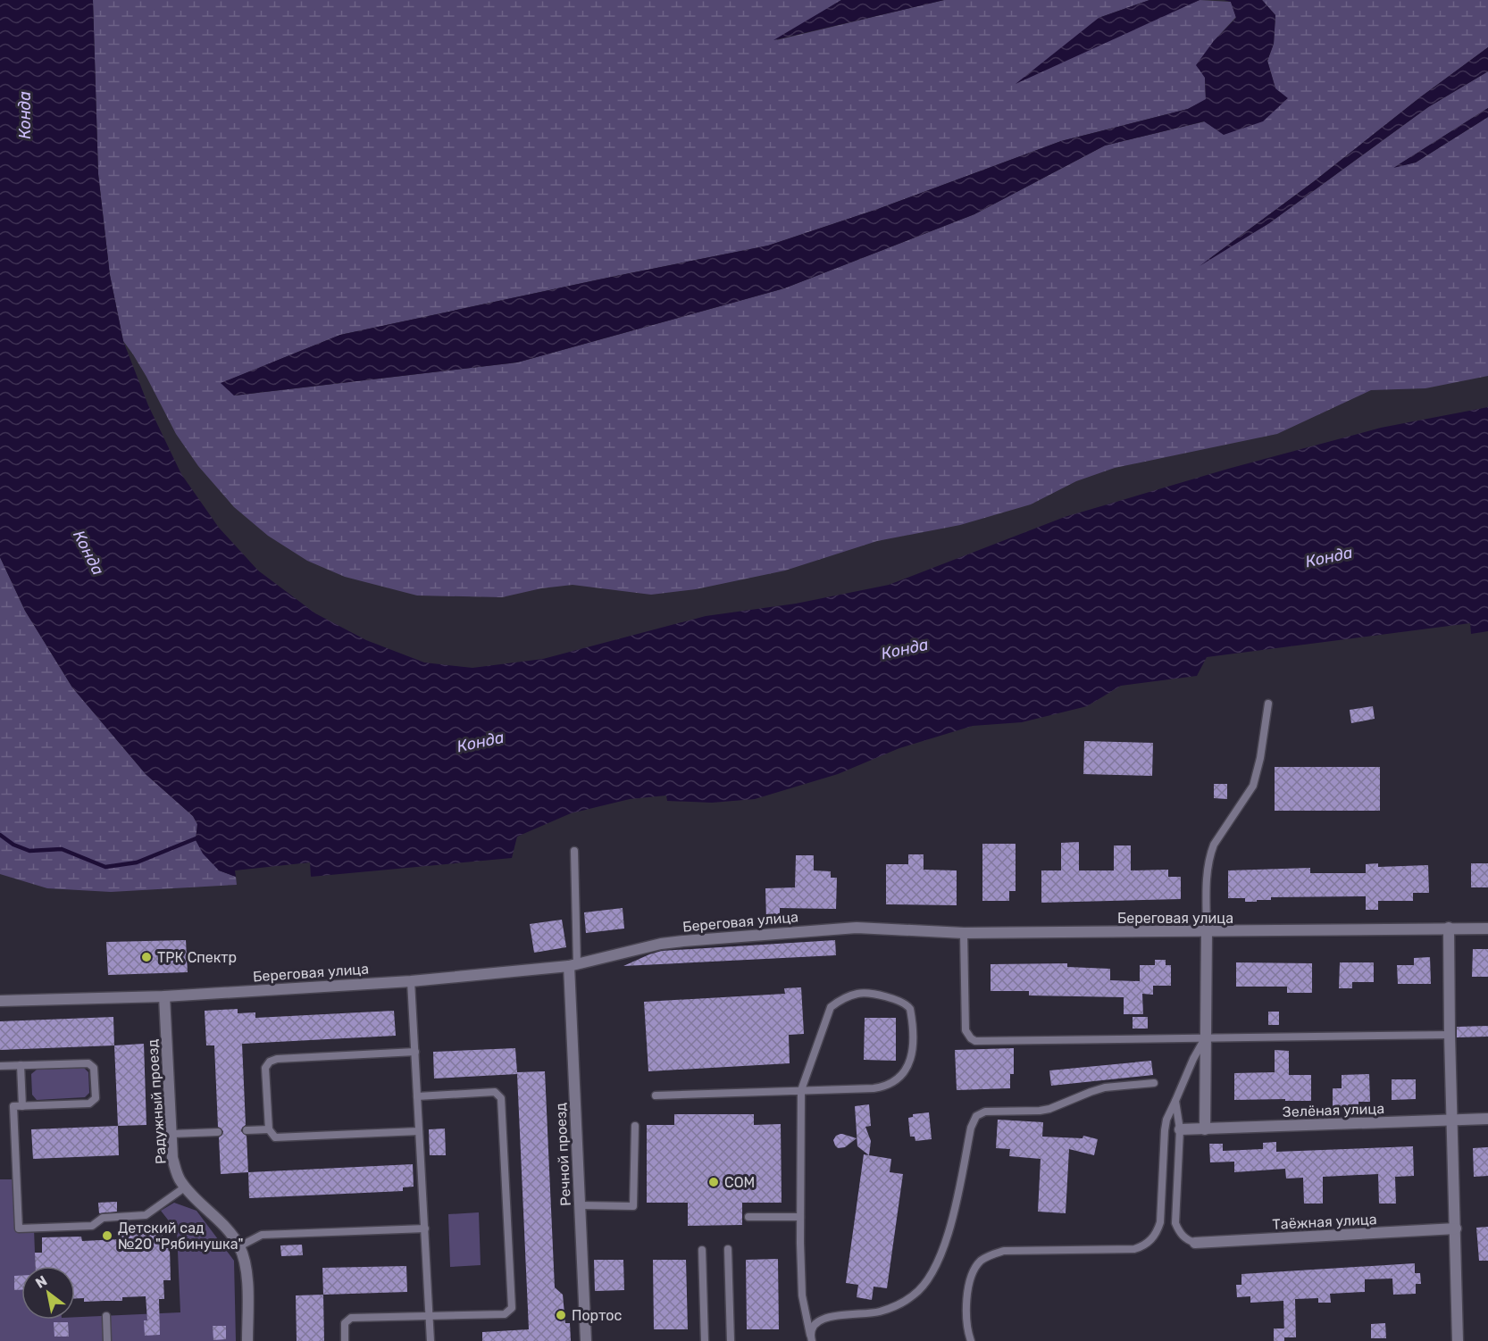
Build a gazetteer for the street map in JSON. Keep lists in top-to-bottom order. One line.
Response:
{"streets":{"street":["Береговая улица","Радужный проезд","Зелёная улица","Речной проезд","Таёжная улица"]},"crossings":[["Береговая улица","Радужный проезд"],["Береговая улица","Речной проезд"]],"water":["Конда"],"places":["ТРК Спектр","СОМ","Детский сад №20 \"Рябинушка\"","Портос"],"north":"top left"}
